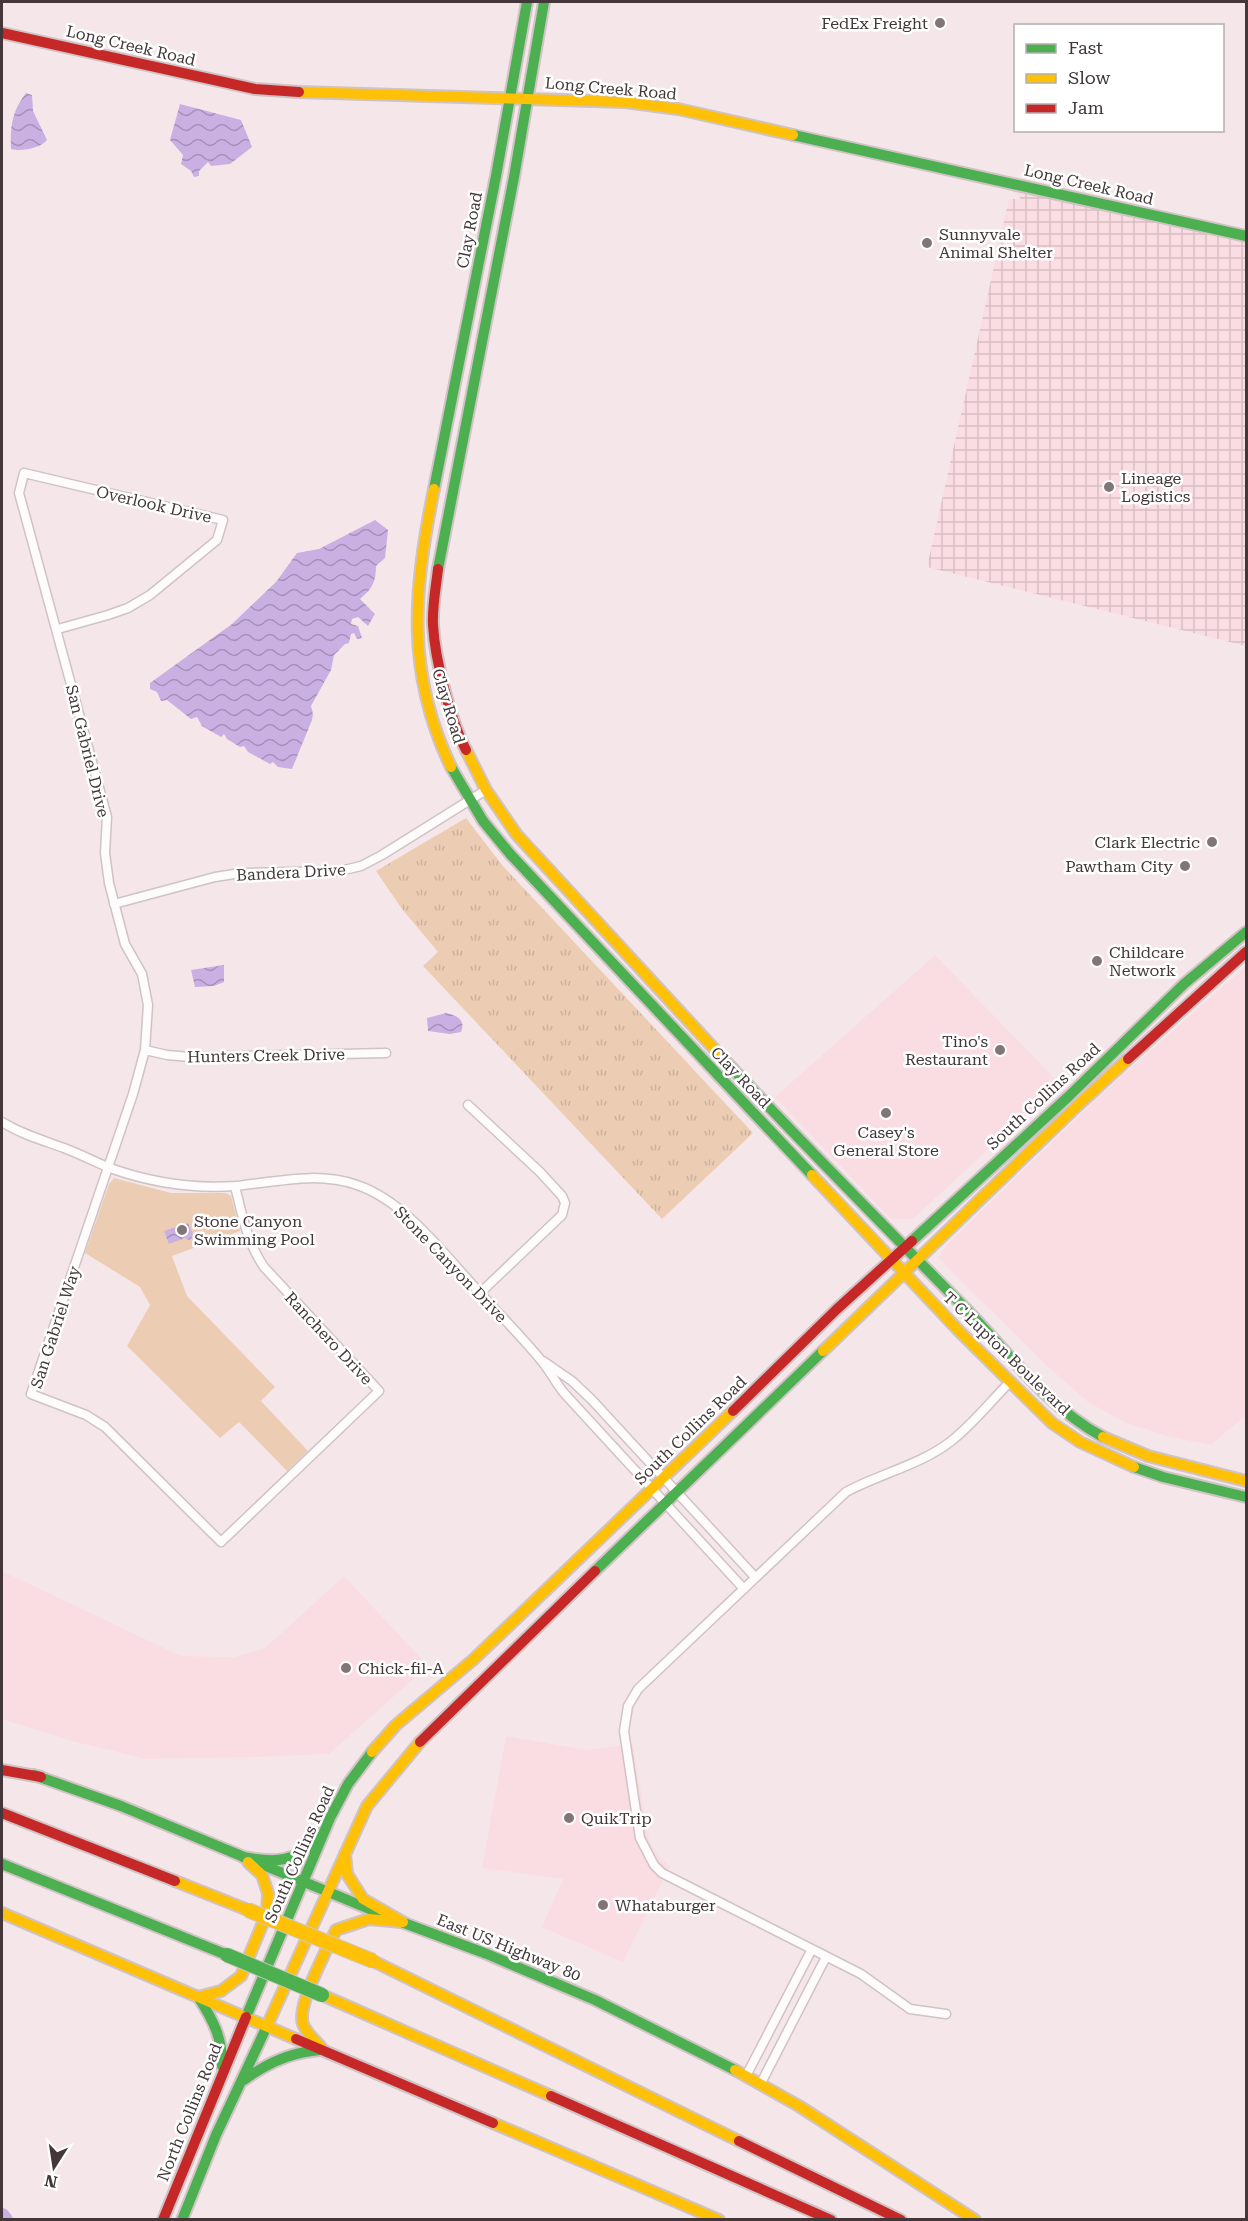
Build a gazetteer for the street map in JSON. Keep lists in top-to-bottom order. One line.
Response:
{"streets":{"main road":["Long Creek Road","Clay Road","South Collins Road","T C Lupton Boulevard","East US Highway 80","North Collins Road"],"street":["Overlook Drive","San Gabriel Drive","Bandera Drive","Hunters Creek Drive","Stone Canyon Drive","San Gabriel Way","Ranchero Drive"]},"crossings":[["Long Creek Road","Clay Road"],["Clay Road","Bandera Drive"],["Clay Road","South Collins Road"],["Clay Road","T C Lupton Boulevard"],["Overlook Drive","San Gabriel Drive"],["San Gabriel Drive","Bandera Drive"],["San Gabriel Drive","Hunters Creek Drive"],["San Gabriel Drive","Stone Canyon Drive"],["San Gabriel Drive","San Gabriel Way"],["South Collins Road","Stone Canyon Drive"],["South Collins Road","T C Lupton Boulevard"],["South Collins Road","East US Highway 80"],["South Collins Road","North Collins Road"],["Stone Canyon Drive","San Gabriel Way"],["Stone Canyon Drive","Ranchero Drive"],["San Gabriel Way","Ranchero Drive"]],"places":["FedEx Freight","Sunnyvale Animal Shelter","Lineage Logistics","Clark Electric","Pawtham City","Childcare Network","Tino's Restaurant","Casey's General Store","Stone Canyon Swimming Pool","Chick-fil-A","QuikTrip","Whataburger"],"legend":["Fast","Slow","Jam"],"north":"bottom"}
